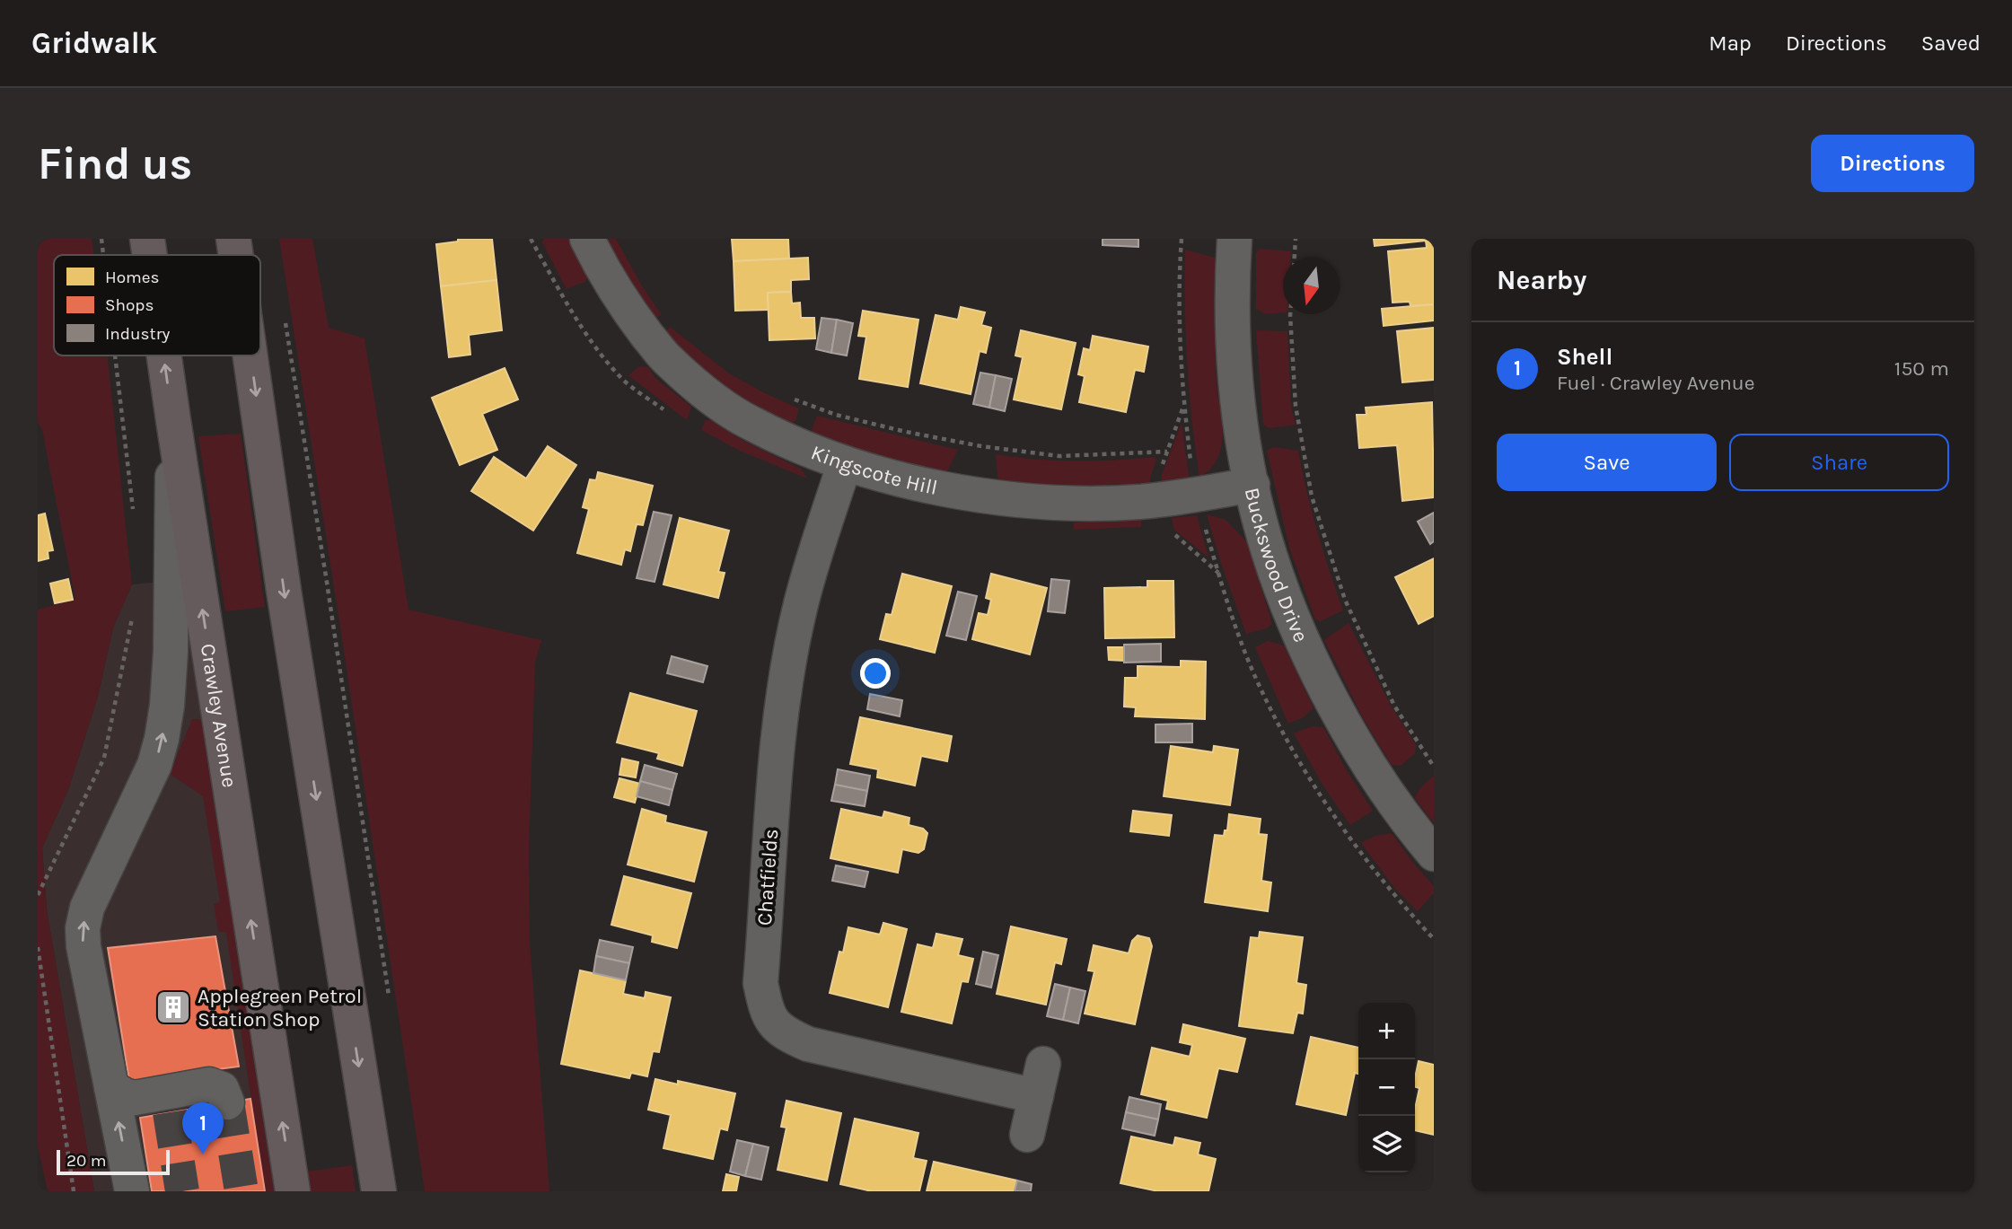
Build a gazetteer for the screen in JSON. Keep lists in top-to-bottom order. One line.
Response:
{"streets":{"main road":["Crawley Avenue"],"street":["Kingscote Hill","Buckswood Drive","Chatfields"]},"crossings":[["Kingscote Hill","Buckswood Drive"],["Kingscote Hill","Chatfields"]],"places":{"building":["Applegreen Petrol Station Shop"]},"legend":["Homes","Shops","Industry"],"scale_bar":"20 m","north":"bottom","page":{"header":"Gridwalk","nav":["Map","Directions","Saved"],"buttons":["Directions",["Save","Share"]],"title":"Find us","heading":"Nearby","list":[{"mark":"1","name":"Shell","note":"Fuel · Crawley Avenue","value":"150 m"}],"map_buttons":["+","−"],"pins":"1","scale":"20 m"}}
